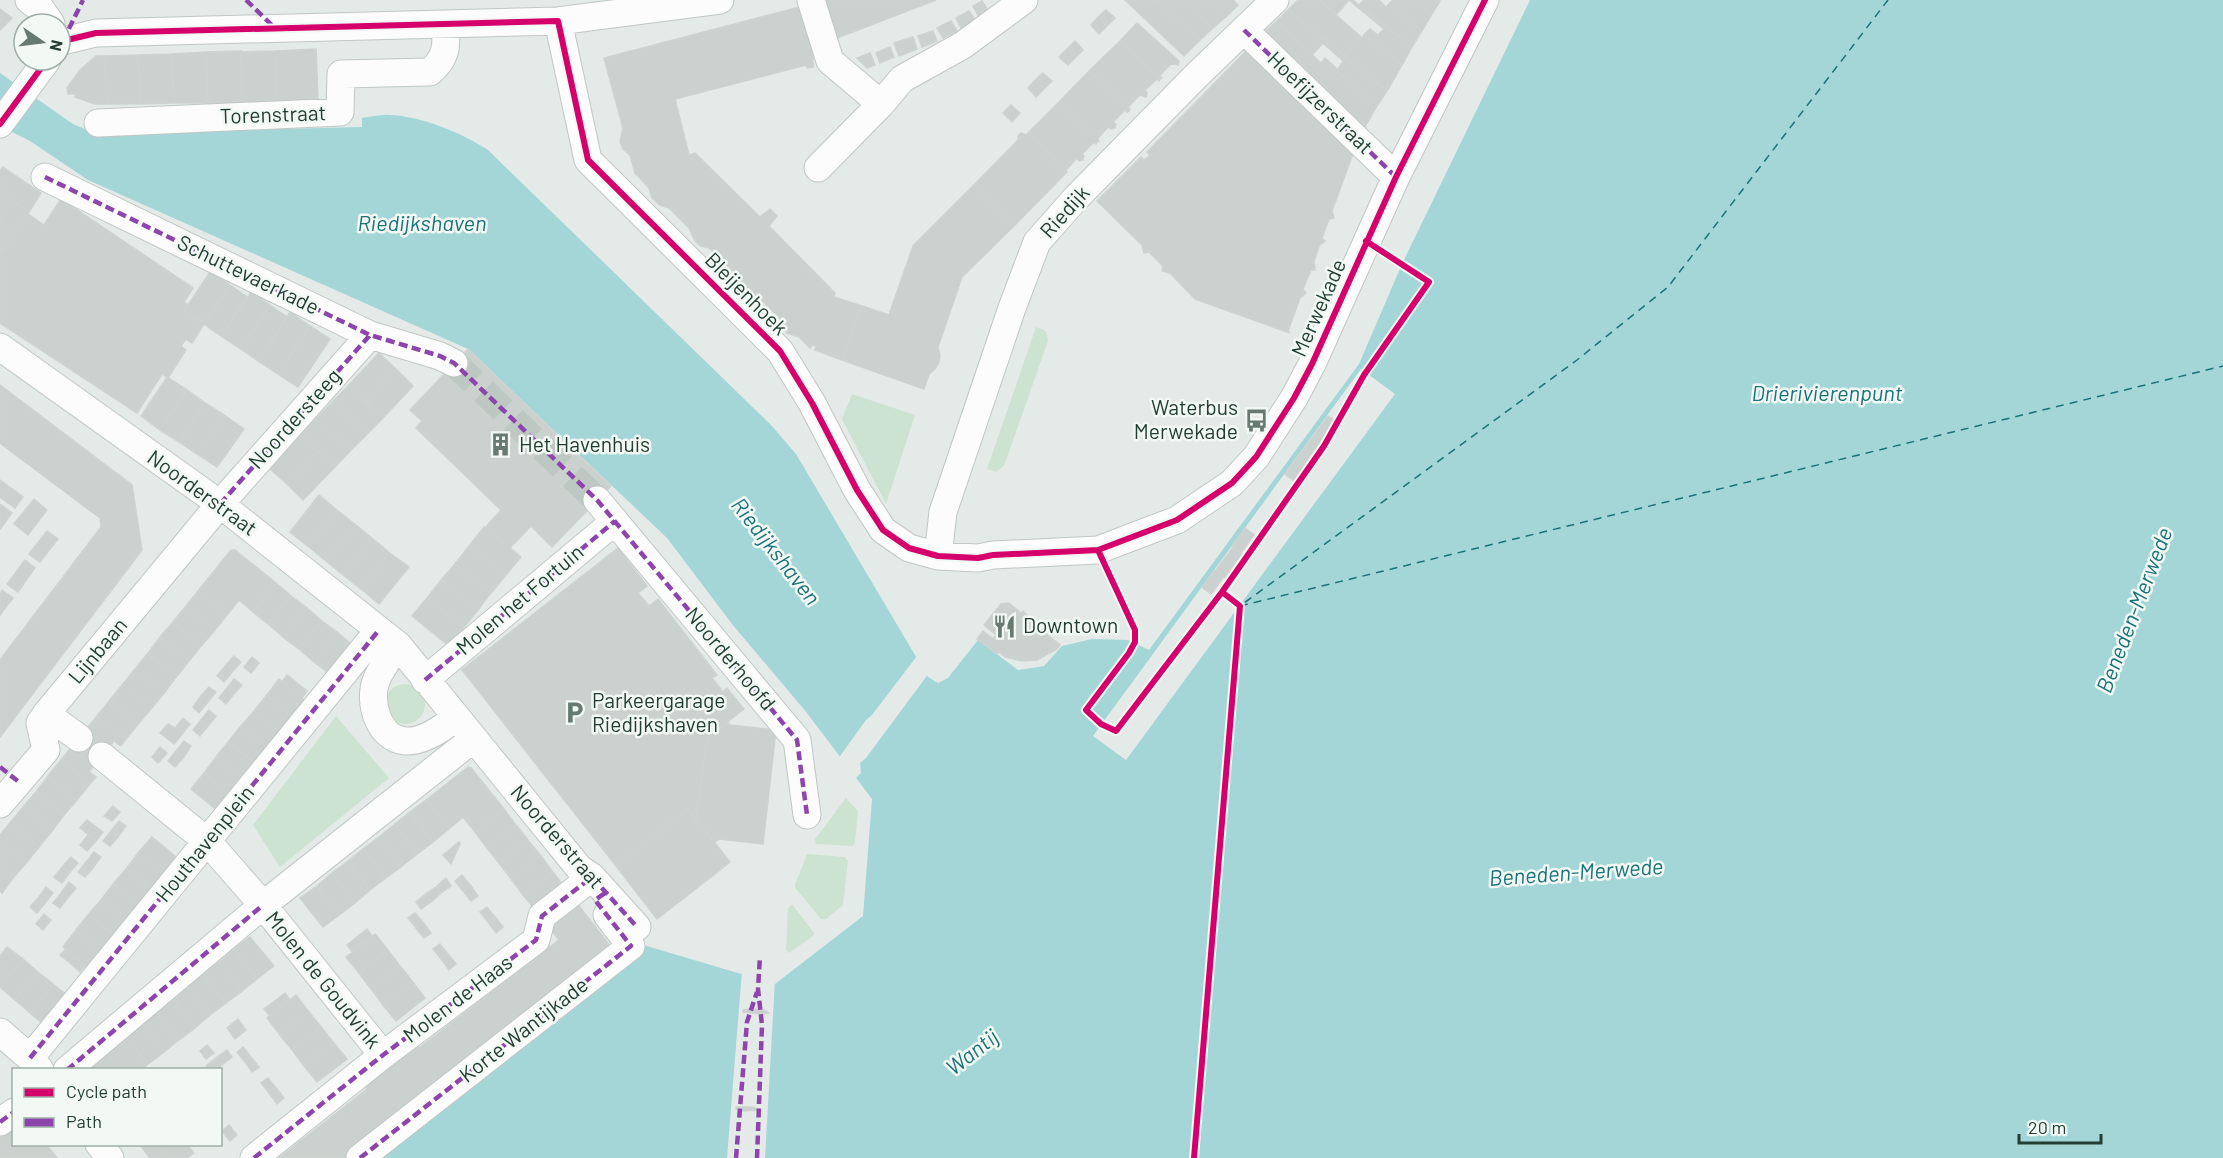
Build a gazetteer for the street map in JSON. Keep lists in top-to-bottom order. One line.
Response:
{"streets":{"street":["Hoefijzerstraat","Torenstraat","Riedijk","Schuttevaerkade","Bleijenhoek","Merwekade","Noordersteeg","Noorderstraat","Molen het Fortuin","Lijnbaan","Noorderhoofd","Houthavenplein","Molen de Goudvink","Molen de Haas","Korte Wantijkade"]},"crossings":[["Hoefijzerstraat","Riedijk"],["Hoefijzerstraat","Merwekade"],["Riedijk","Bleijenhoek"],["Schuttevaerkade","Noordersteeg"],["Bleijenhoek","Merwekade"],["Noordersteeg","Noorderstraat"],["Noordersteeg","Lijnbaan"],["Noorderstraat","Molen het Fortuin"],["Noorderstraat","Lijnbaan"],["Noorderstraat","Houthavenplein"],["Noorderstraat","Molen de Haas"],["Noorderstraat","Korte Wantijkade"],["Molen het Fortuin","Noorderhoofd"],["Houthavenplein","Molen de Goudvink"],["Molen de Goudvink","Molen de Haas"],["Molen de Haas","Korte Wantijkade"]],"water":["Riedijkshaven","Drierivierenpunt","Beneden-Merwede","Wantij"],"places":{"bus stop":["Waterbus Merwekade"],"building":["Het Havenhuis"],"restaurant":["Downtown"],"parking":["Parkeergarage Riedijkshaven"]},"legend":["Cycle path","Path"],"scale_bar":"20 m","north":"right"}
